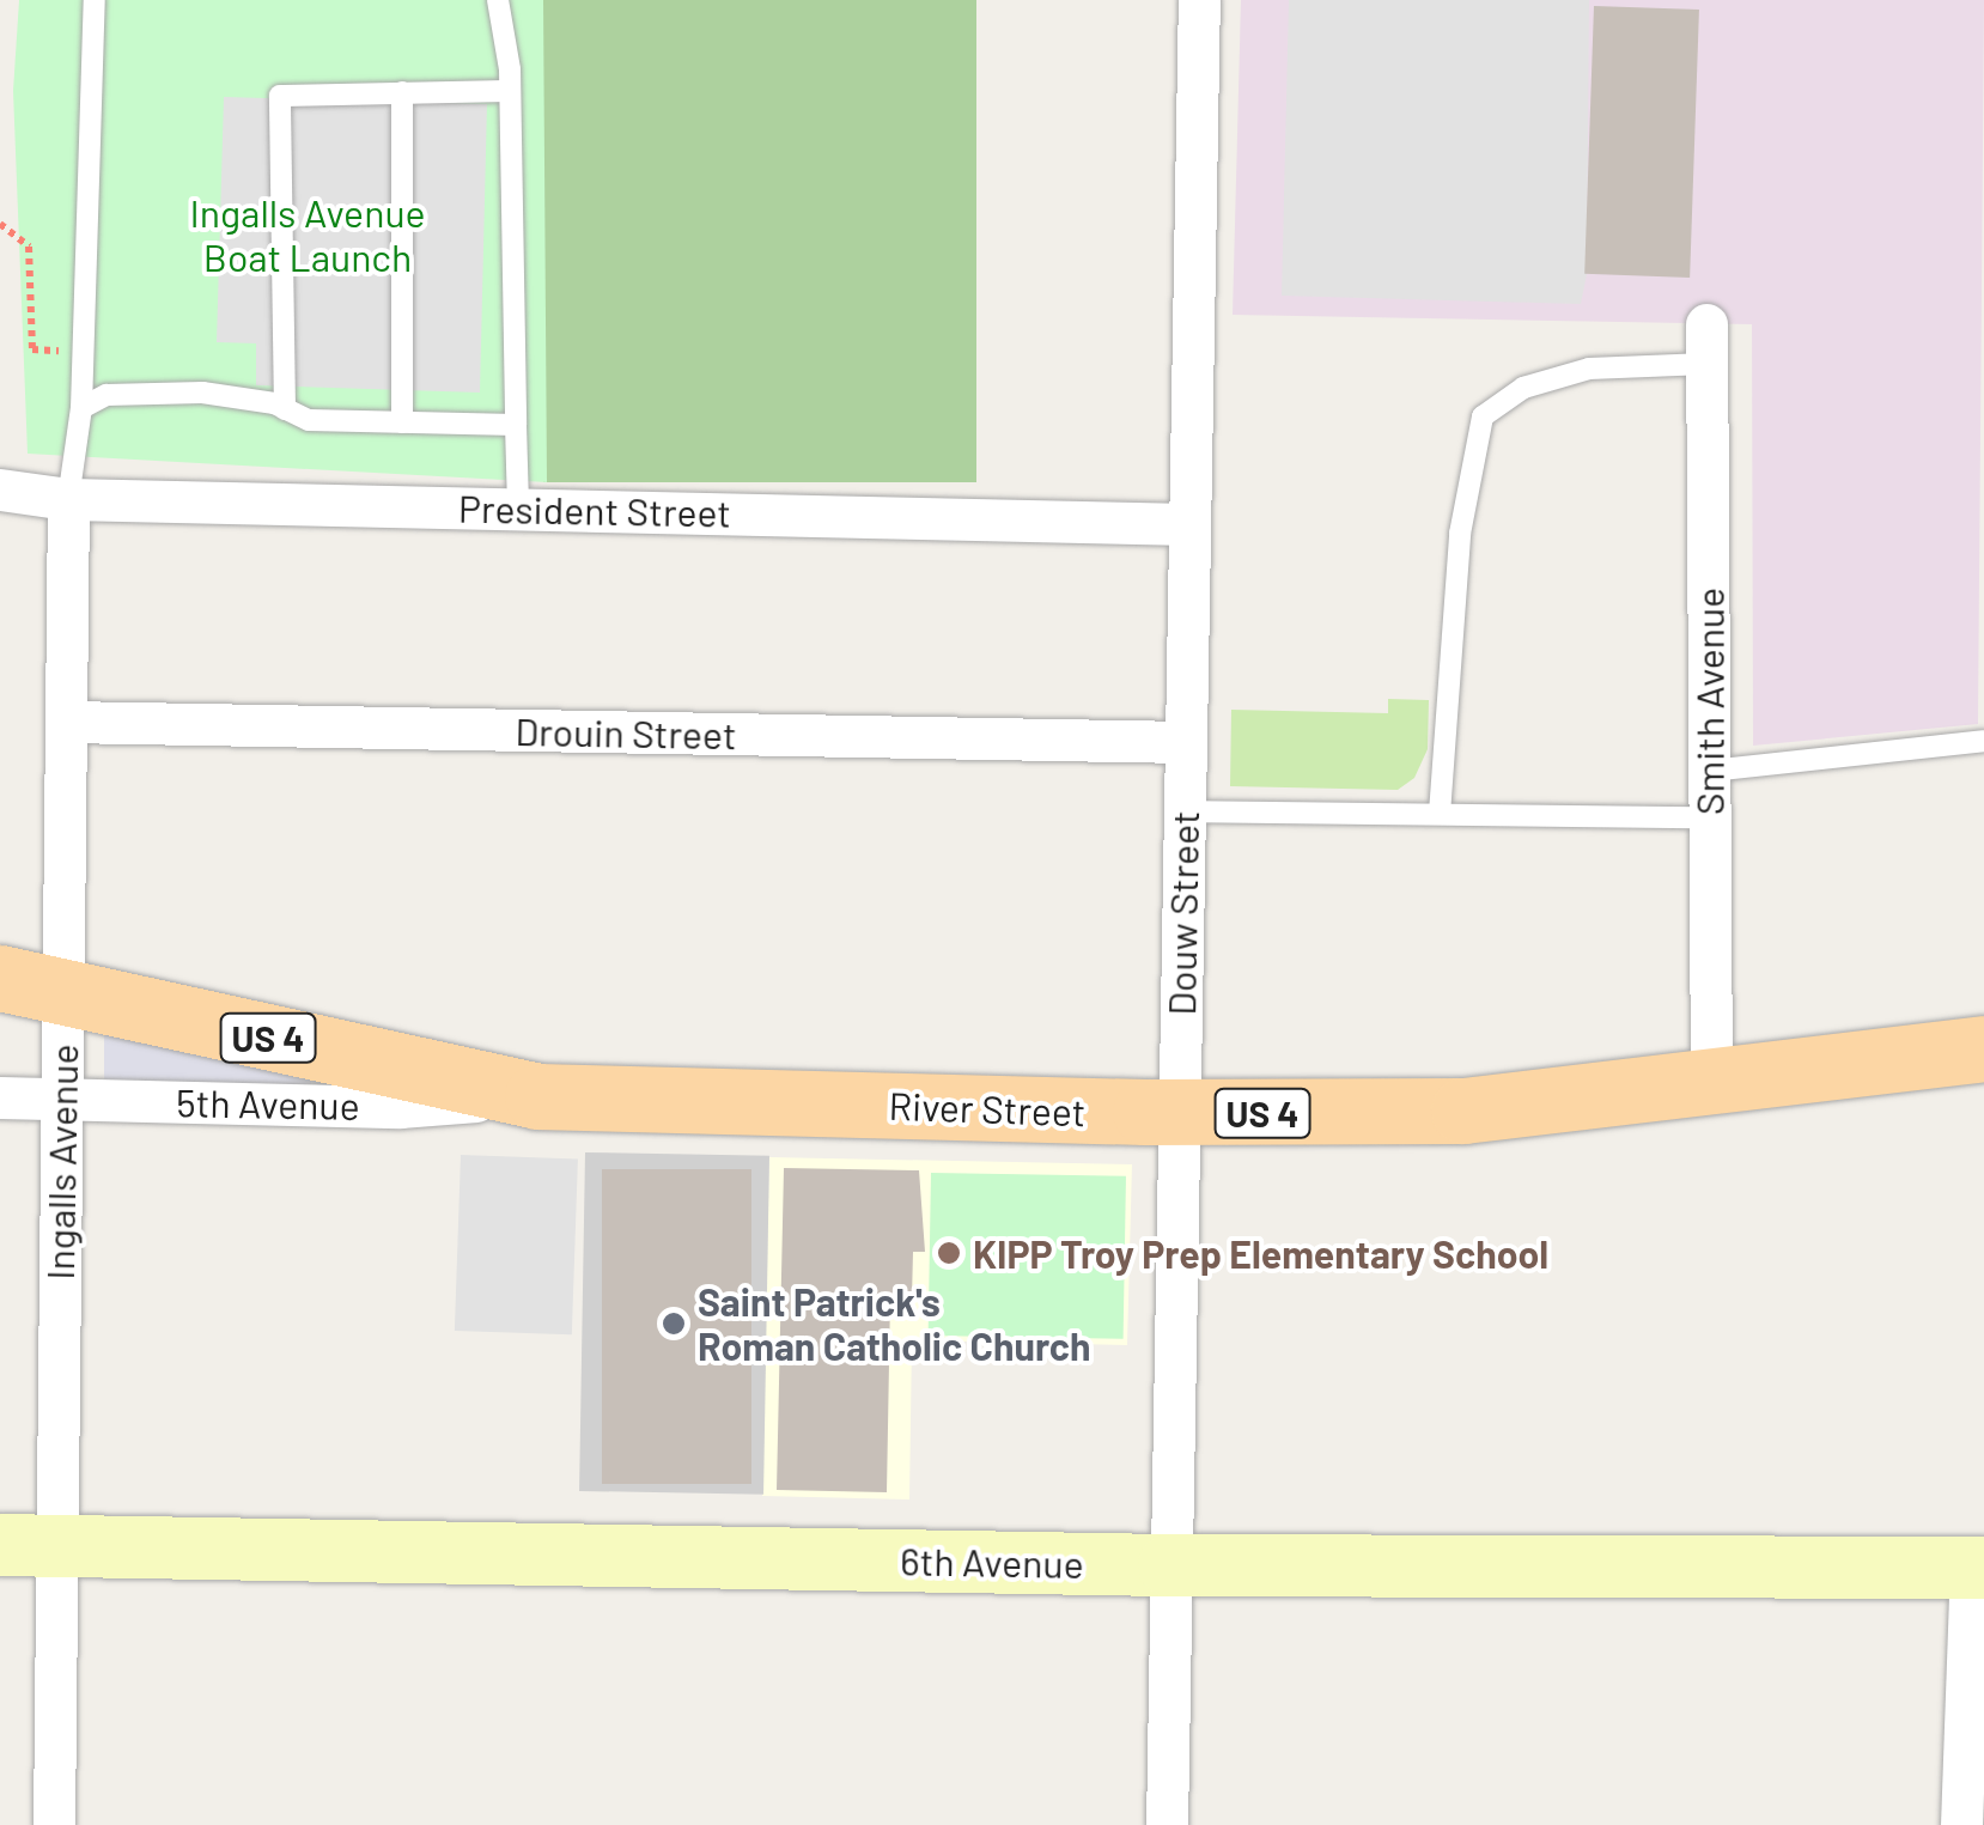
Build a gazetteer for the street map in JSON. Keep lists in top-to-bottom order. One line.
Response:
{"streets":{"main road":["US 4","River Street"],"street":["President Street","Smith Avenue","Drouin Street","Douw Street","5th Avenue","Ingalls Avenue","6th Avenue"]},"crossings":[["President Street","Douw Street"],["President Street","Ingalls Avenue"],["Smith Avenue","River Street"],["Drouin Street","Douw Street"],["Drouin Street","Ingalls Avenue"],["Douw Street","River Street"],["Douw Street","6th Avenue"],["5th Avenue","River Street"],["5th Avenue","Ingalls Avenue"],["River Street","Ingalls Avenue"],["Ingalls Avenue","6th Avenue"]],"parks":["Ingalls Avenue Boat Launch"],"places":["KIPP Troy Prep Elementary School","Saint Patrick's Roman Catholic Church"]}
